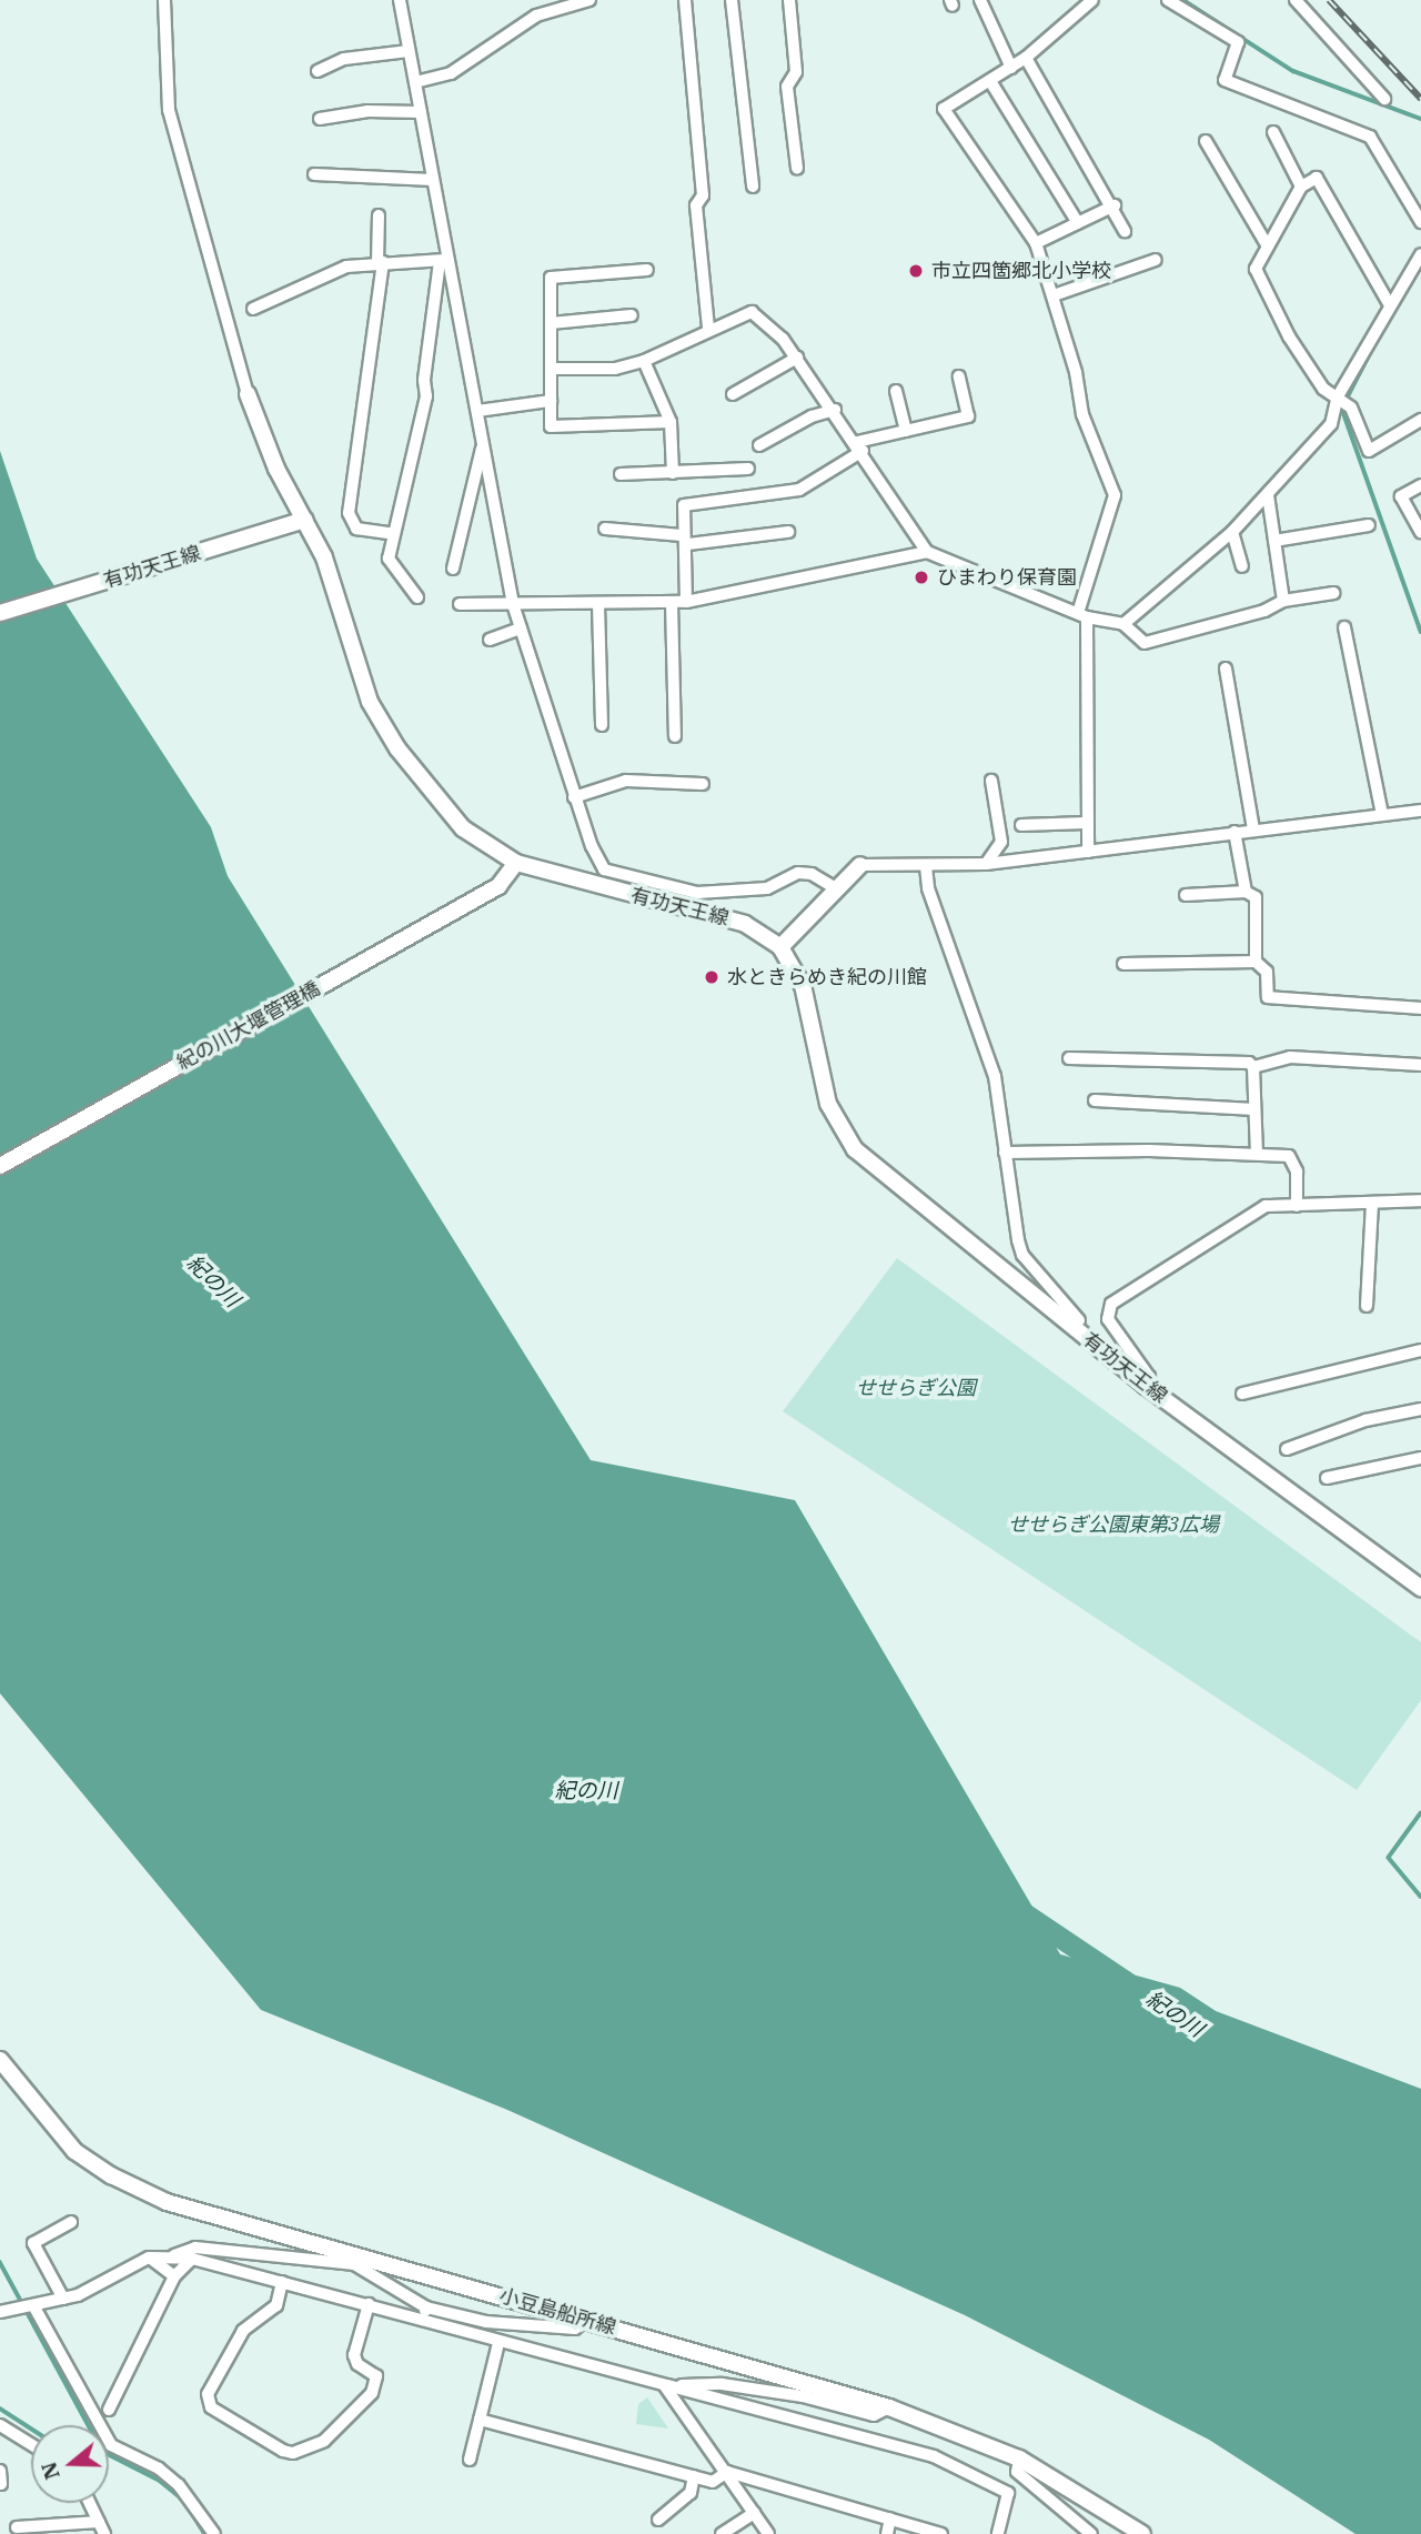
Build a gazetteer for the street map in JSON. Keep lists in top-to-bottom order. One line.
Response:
{"streets":{"main road":["有功天王線","紀の川大堰管理橋","小豆島船所線"]},"crossings":[["有功天王線","紀の川大堰管理橋"]],"water":["紀の川"],"parks":["せせらぎ公園","せせらぎ公園東第3広場"],"places":["市立四箇郷北小学校","ひまわり保育園","水ときらめき紀の川館"],"north":"left"}
